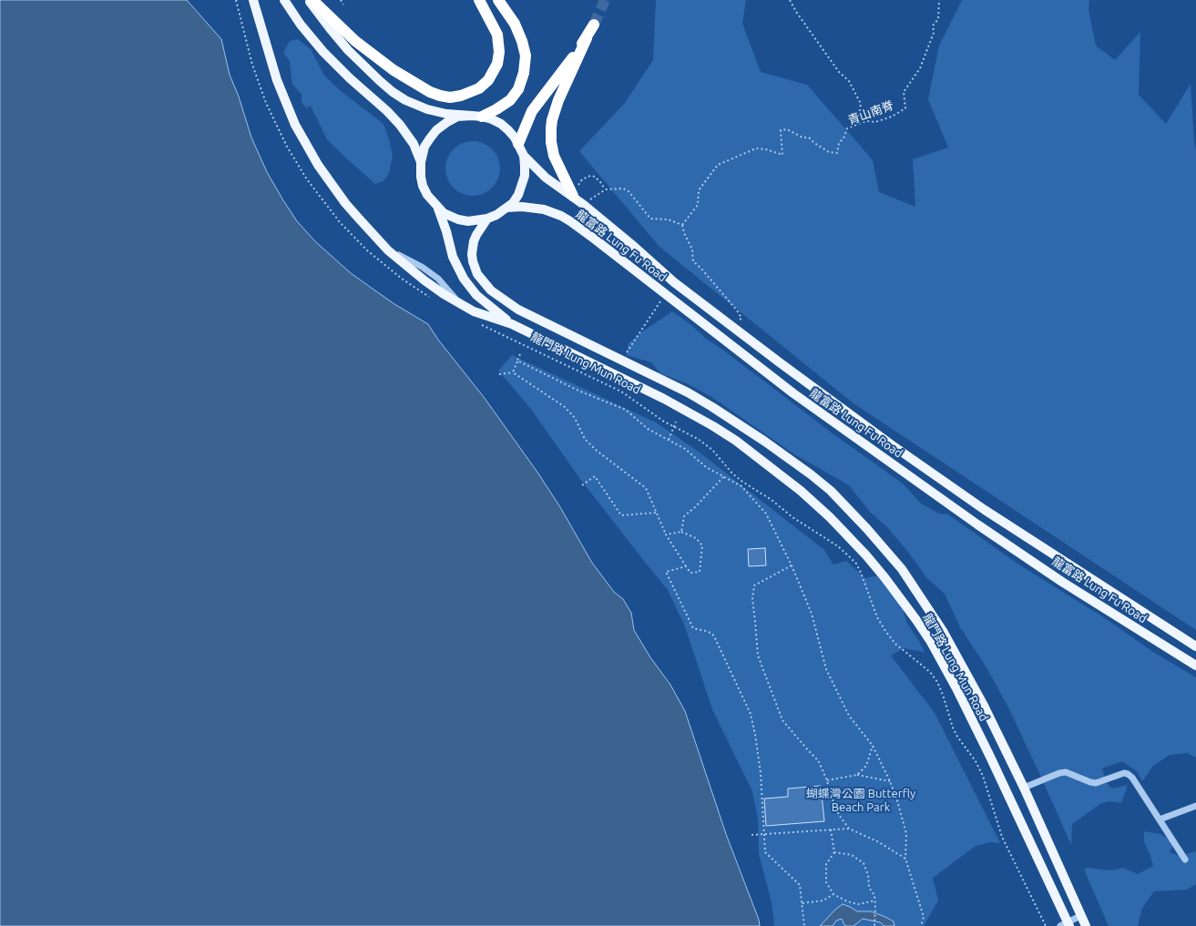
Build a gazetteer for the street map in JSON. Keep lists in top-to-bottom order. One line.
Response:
{"streets":{"main road":["龍富路 Lung Fu Road","龍門路 Lung Mun Road"],"path":["青山南脊"]},"crossings":[["龍富路 Lung Fu Road","龍門路 Lung Mun Road"]],"parks":["蝴蝶灣公園 Butterfly Beach Park"]}
